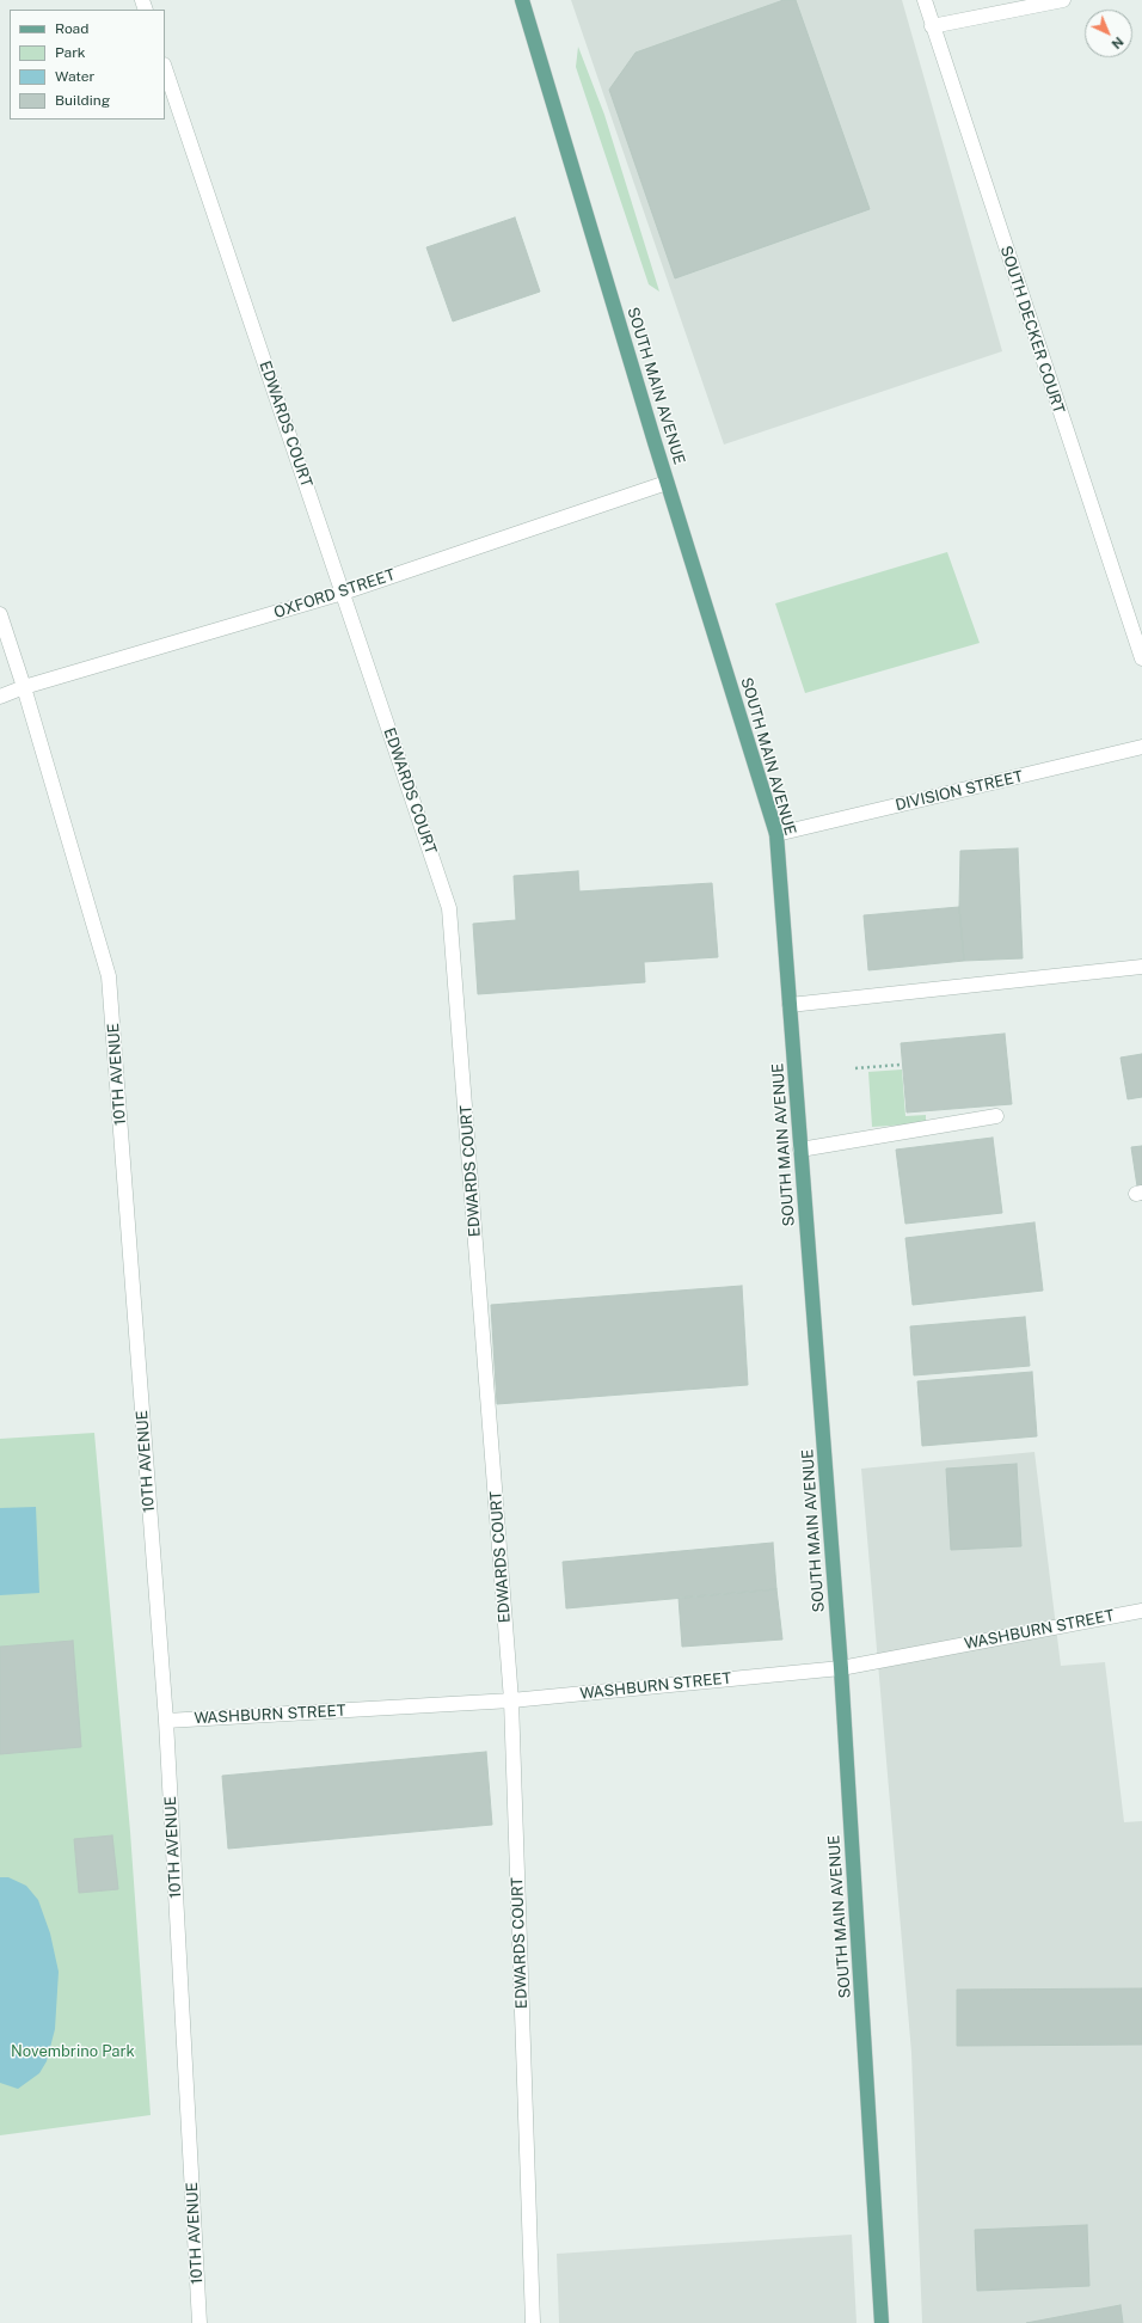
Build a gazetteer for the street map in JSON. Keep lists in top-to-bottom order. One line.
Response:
{"streets":{"main road":["SOUTH MAIN AVENUE"],"street":["SOUTH DECKER COURT","EDWARDS COURT","OXFORD STREET","DIVISION STREET","10TH AVENUE","WASHBURN STREET"]},"crossings":[["SOUTH MAIN AVENUE","OXFORD STREET"],["SOUTH MAIN AVENUE","DIVISION STREET"],["SOUTH MAIN AVENUE","WASHBURN STREET"],["EDWARDS COURT","OXFORD STREET"],["EDWARDS COURT","WASHBURN STREET"],["OXFORD STREET","10TH AVENUE"],["10TH AVENUE","WASHBURN STREET"]],"parks":["Novembrino Park"],"legend":["Road","Park","Water","Building"],"north":"bottom right"}
